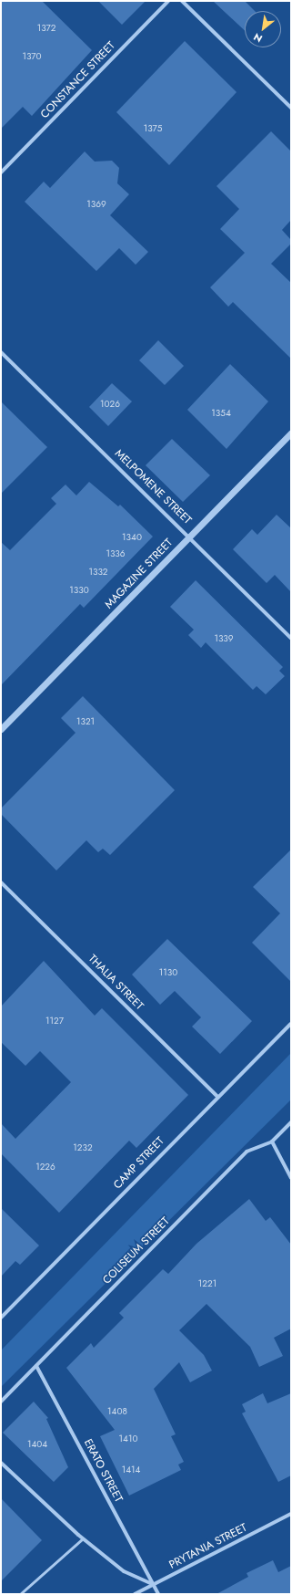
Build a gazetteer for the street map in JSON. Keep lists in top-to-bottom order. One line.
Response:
{"streets":{"street":["CONSTANCE STREET","MELPOMENE STREET","MAGAZINE STREET","THALIA STREET","CAMP STREET","COLISEUM STREET","ERATO STREET","PRYTANIA STREET"]},"crossings":[["MELPOMENE STREET","MAGAZINE STREET"],["THALIA STREET","CAMP STREET"],["COLISEUM STREET","ERATO STREET"],["ERATO STREET","PRYTANIA STREET"]],"house_numbers":["1372","1370","1375","1369","1026","1354","1340","1336","1332","1330","1339","1321","1130","1127","1232","1226","1221","1408","1410","1404","1414"],"north":"bottom left"}
